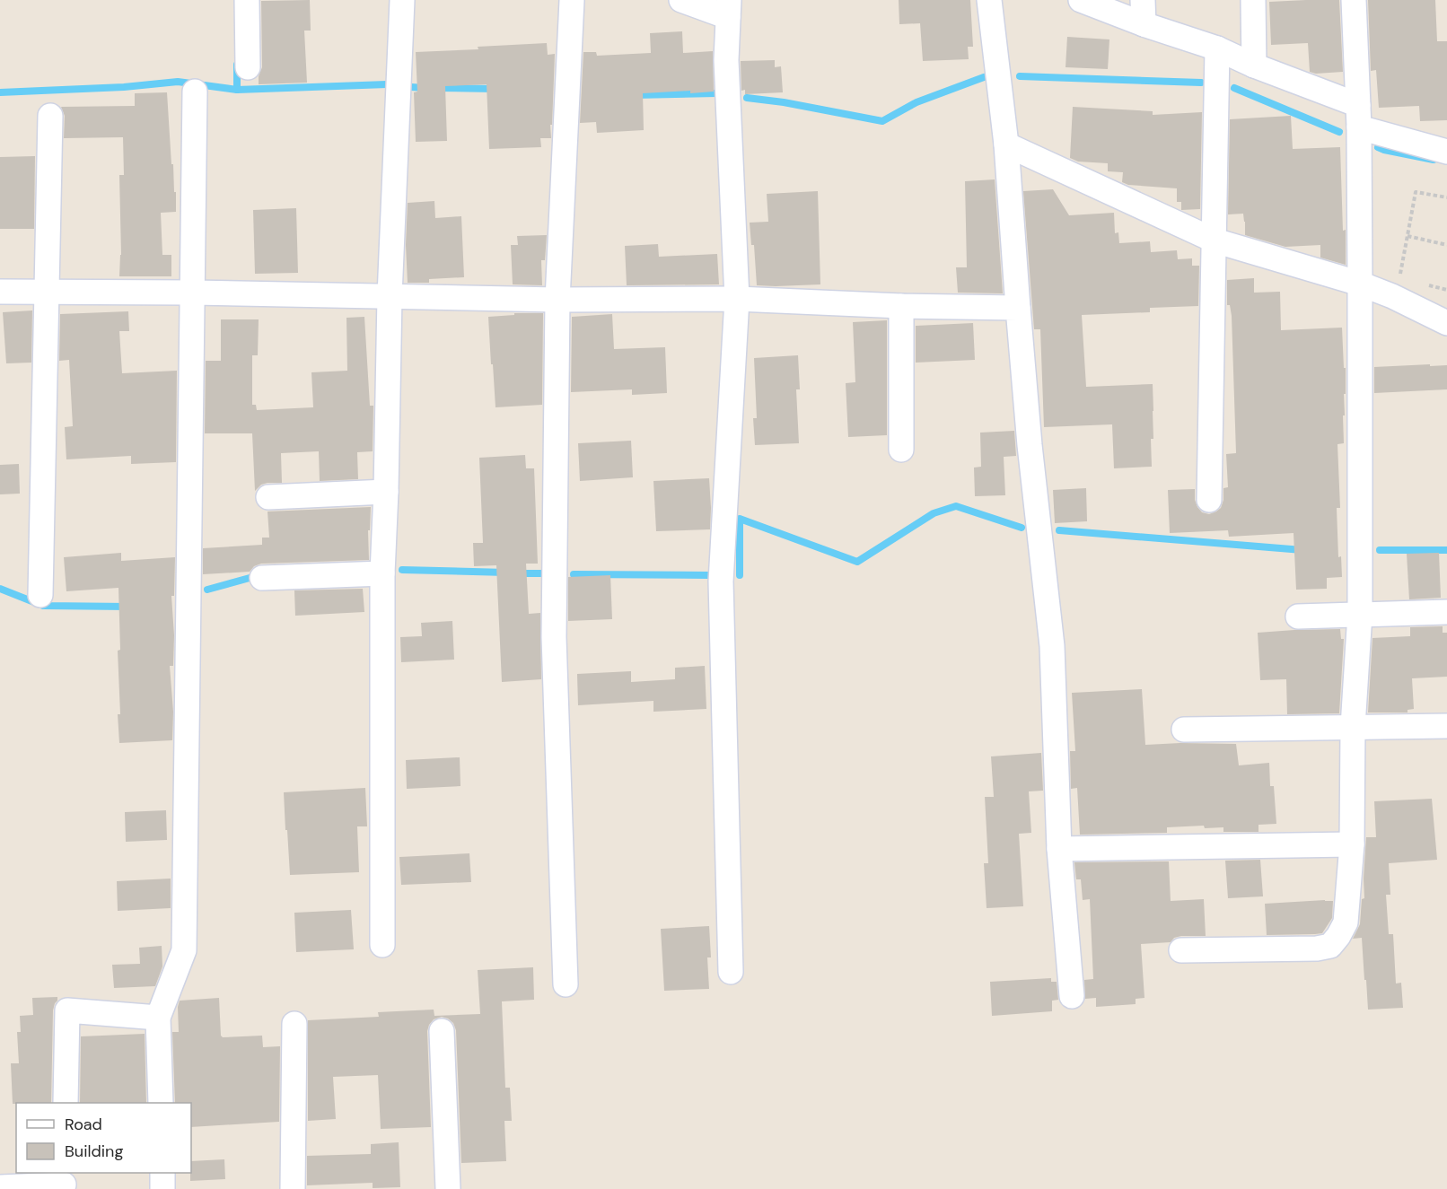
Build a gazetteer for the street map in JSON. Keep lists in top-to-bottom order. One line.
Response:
{"legend":["Road","Building"]}
